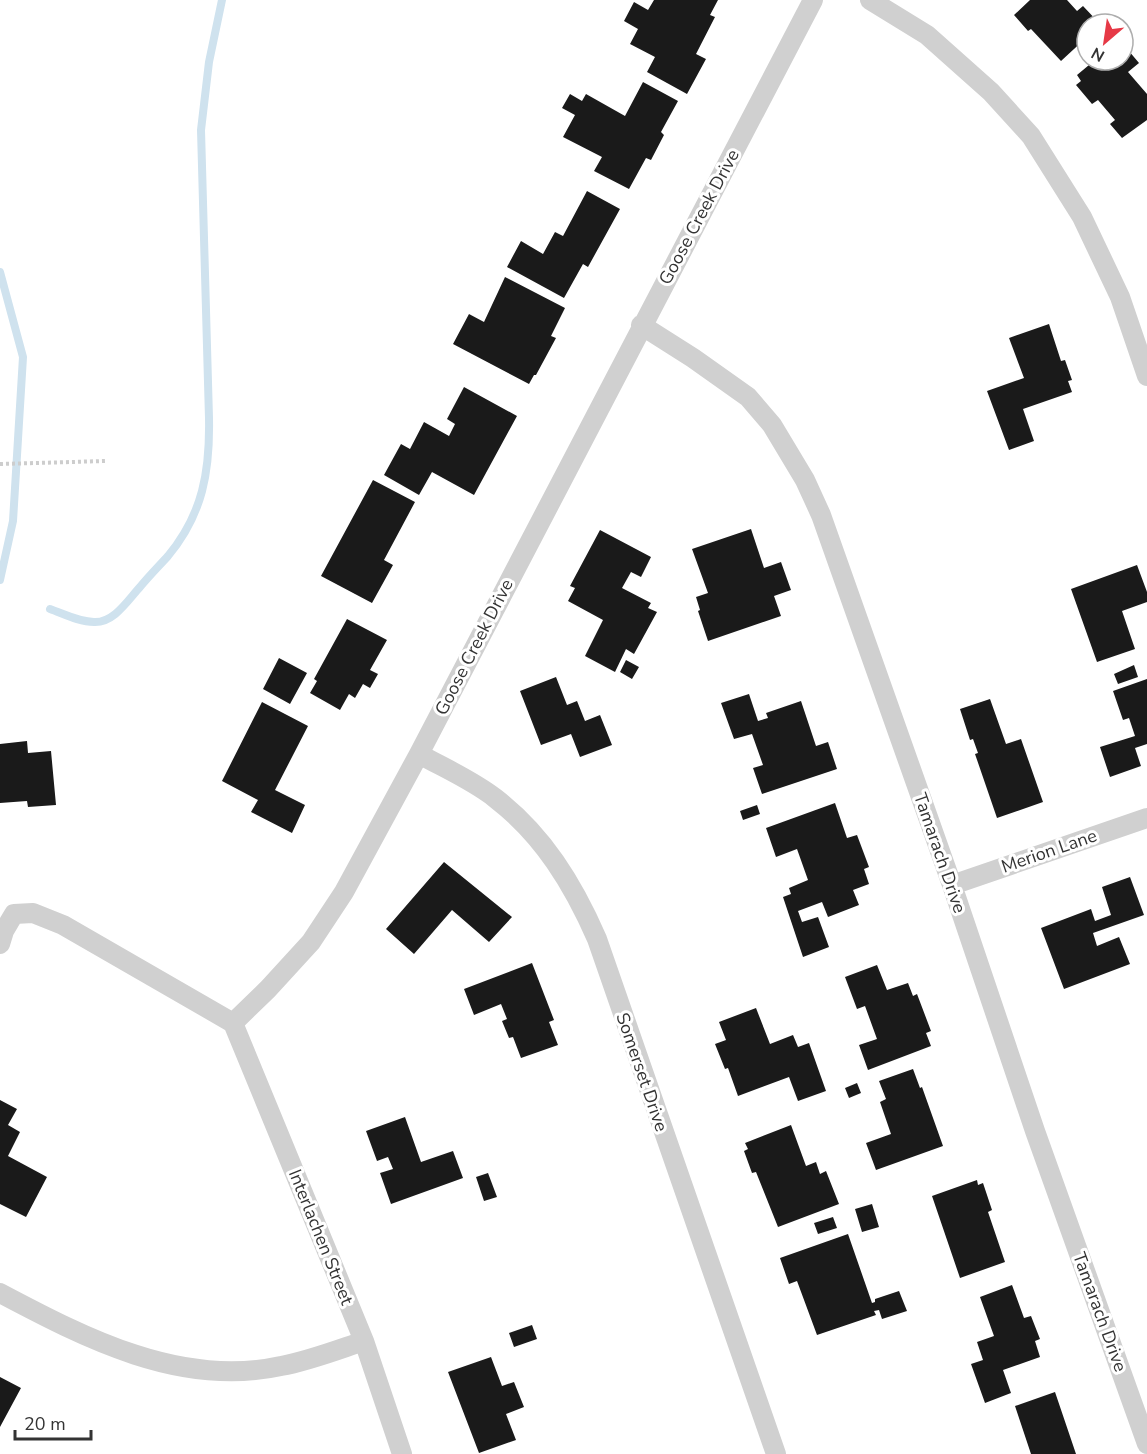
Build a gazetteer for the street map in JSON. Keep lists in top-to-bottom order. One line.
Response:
{"streets":{"street":["Goose Creek Drive","Merion Lane","Tamarach Drive","Somerset Drive","Interlachen Street"]},"crossings":[["Goose Creek Drive","Tamarach Drive"],["Goose Creek Drive","Somerset Drive"],["Goose Creek Drive","Interlachen Street"],["Merion Lane","Tamarach Drive"]],"scale_bar":"20 m","north":"bottom left"}
